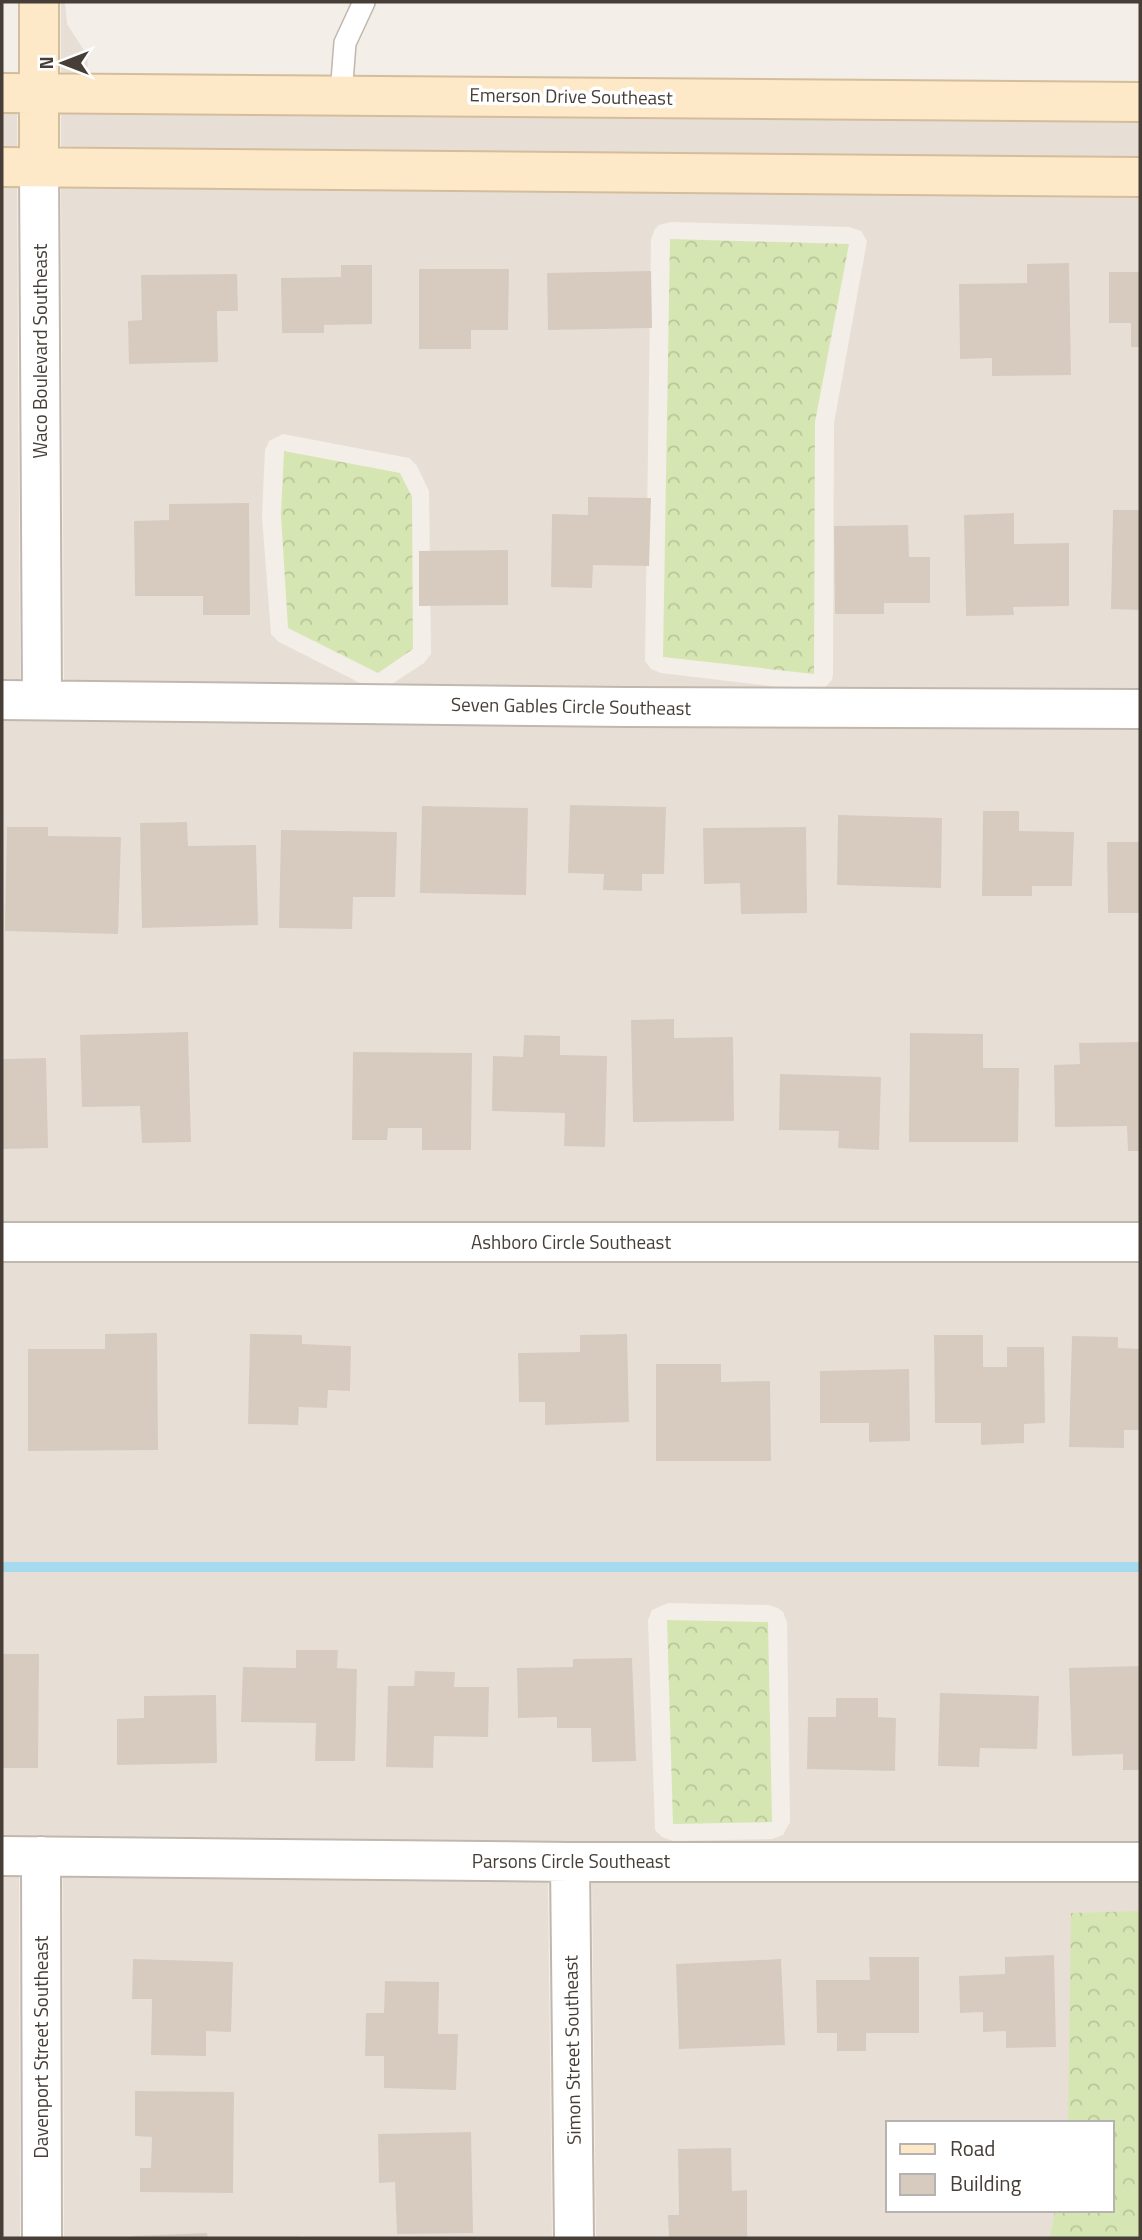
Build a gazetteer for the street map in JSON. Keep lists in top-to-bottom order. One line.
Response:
{"streets":{"street":["Emerson Drive Southeast","Waco Boulevard Southeast","Seven Gables Circle Southeast","Ashboro Circle Southeast","Parsons Circle Southeast","Davenport Street Southeast","Simon Street Southeast"]},"crossings":[["Emerson Drive Southeast","Waco Boulevard Southeast"],["Waco Boulevard Southeast","Seven Gables Circle Southeast"],["Parsons Circle Southeast","Davenport Street Southeast"],["Parsons Circle Southeast","Simon Street Southeast"]],"legend":["Road","Building"],"north":"left"}
